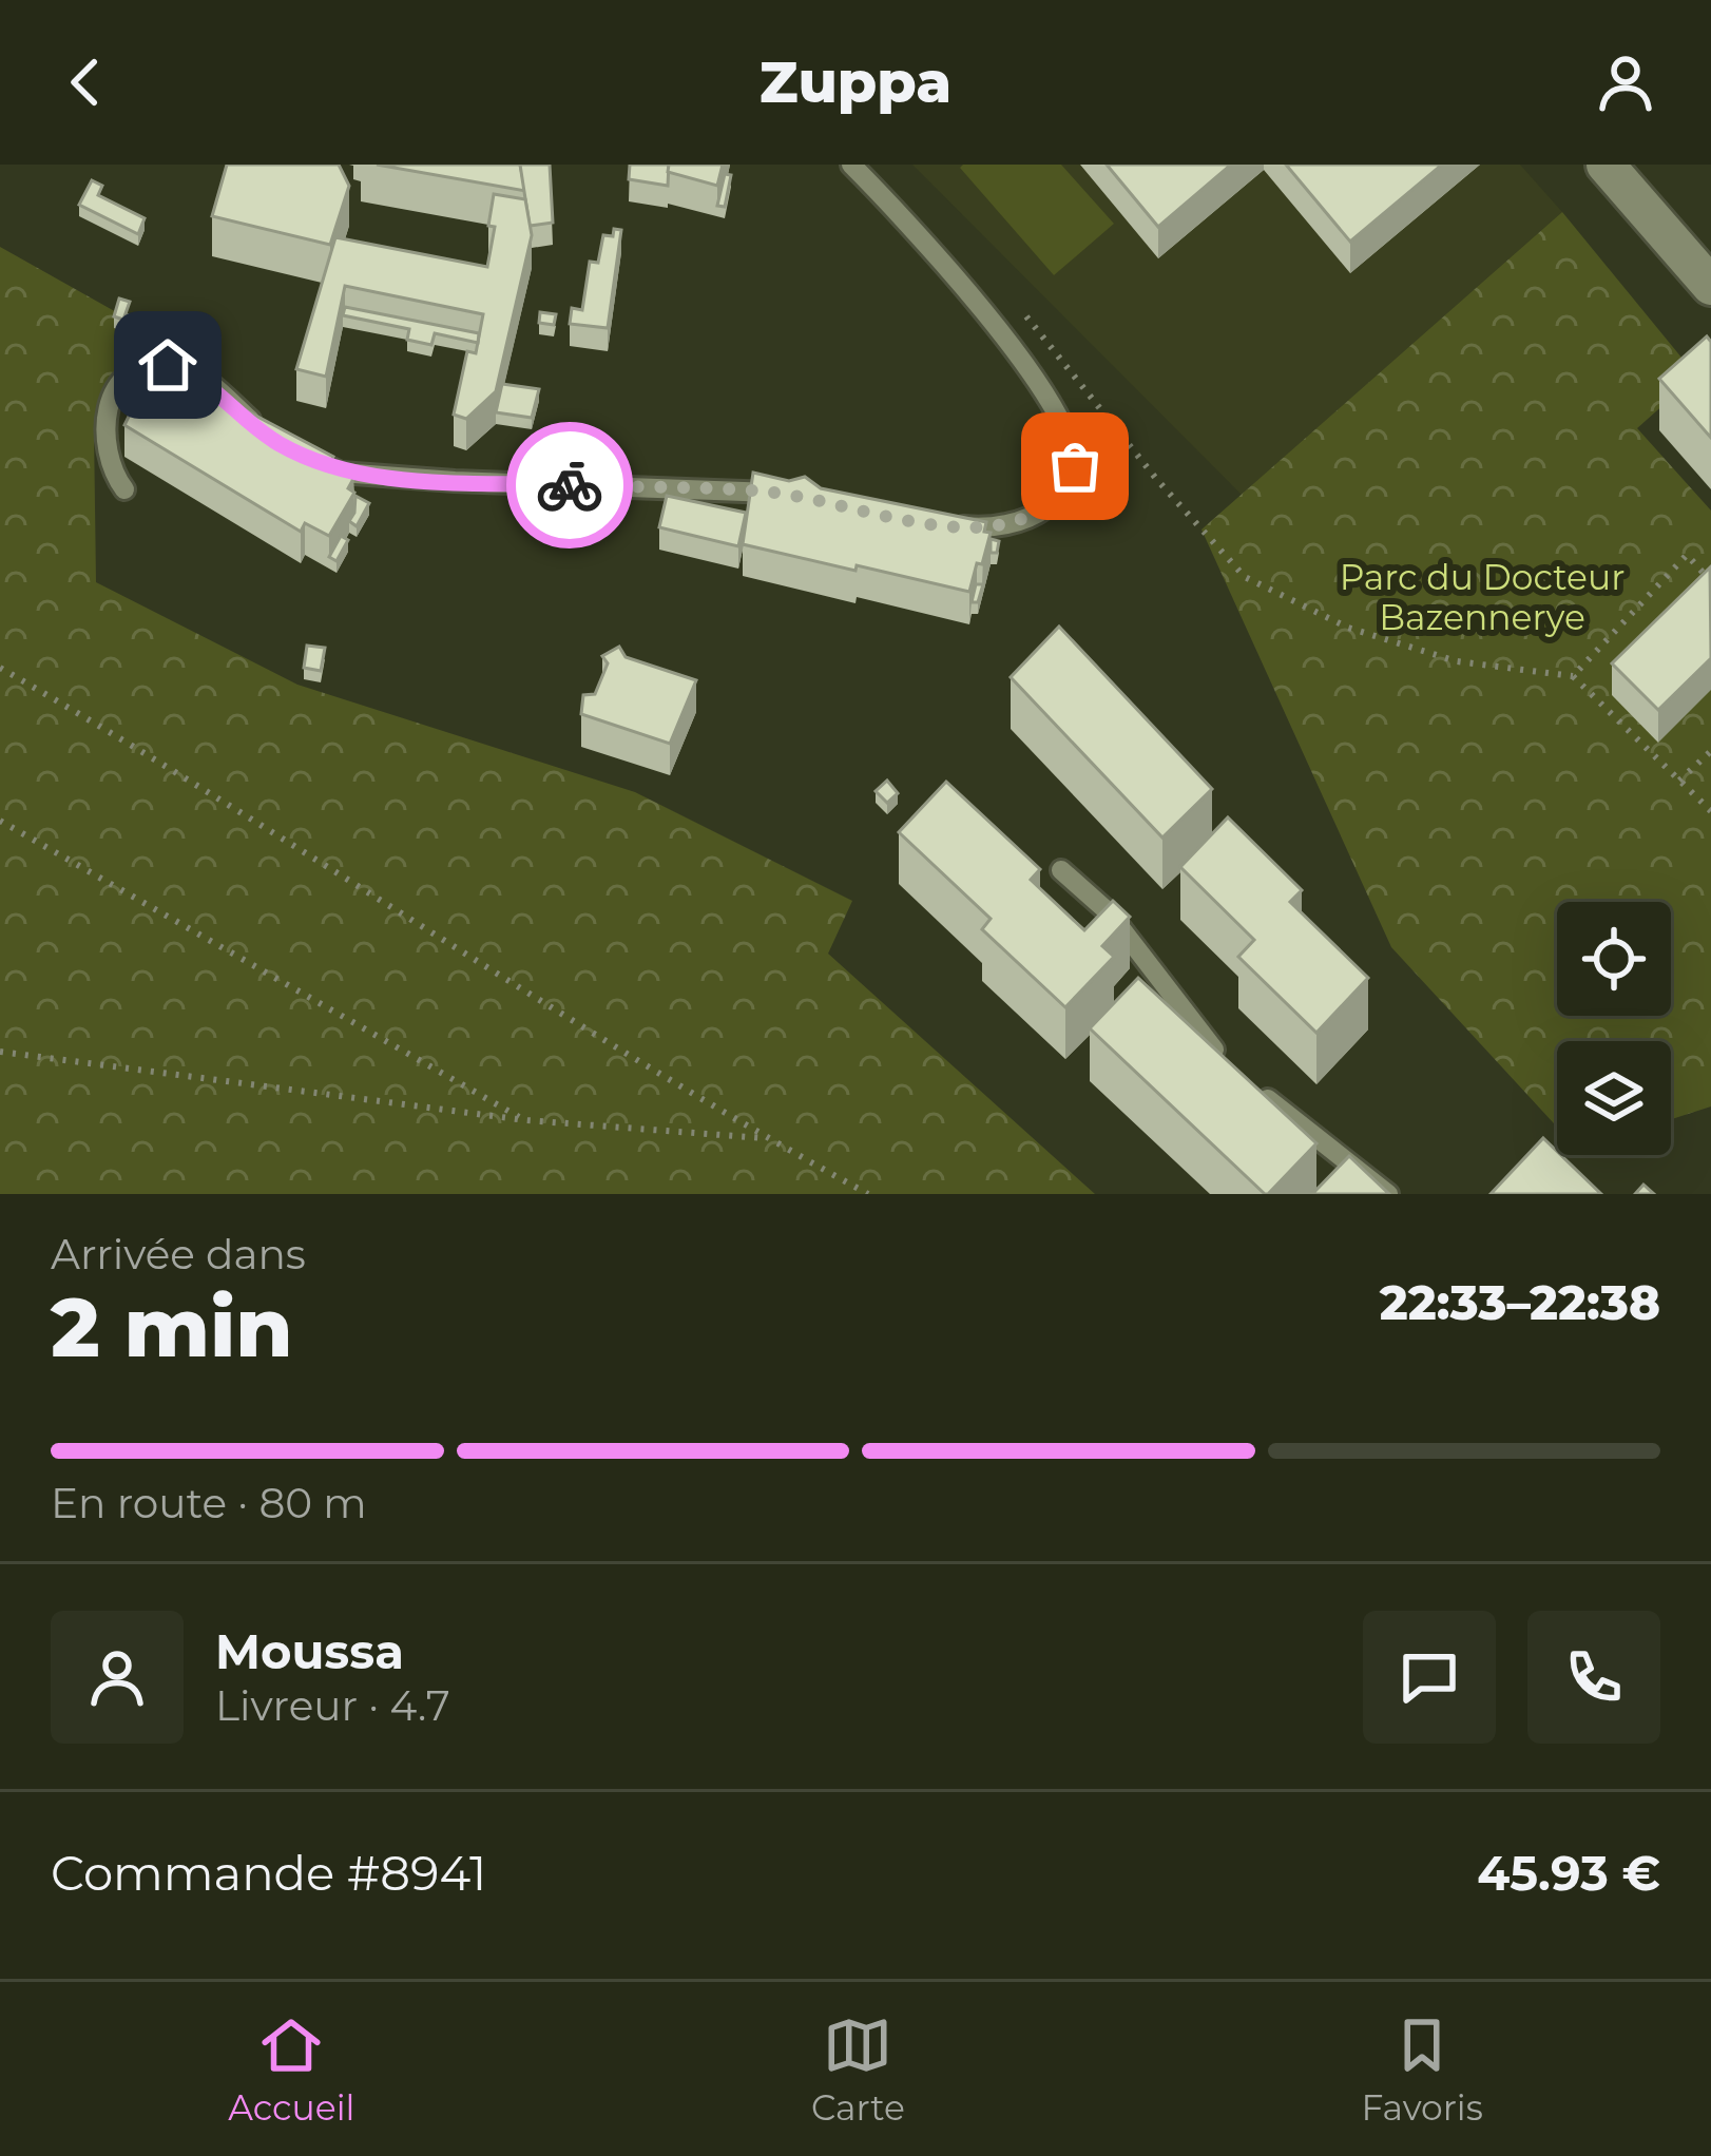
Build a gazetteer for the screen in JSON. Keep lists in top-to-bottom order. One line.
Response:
{"parks":["Parc du Docteur Bazennerye"],"page":{"header":"Zuppa","heading":["2 min","Arrivée dans","22:33–22:38"],"panel":["Moussa","Livreur · 4.7","Commande #8941","45.93 €"],"bar":"En route · 80 m","tabs":["Accueil","Carte","Favoris"]}}
